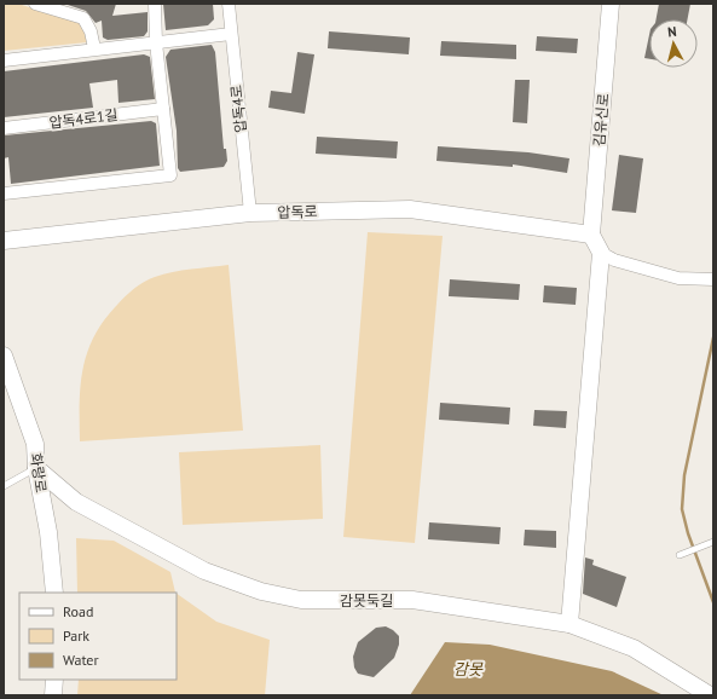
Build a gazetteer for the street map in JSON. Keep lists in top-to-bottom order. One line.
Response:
{"streets":{"street":["압독4로","압독4로1길","김유신로","압독로","화랑로","감못둑길"]},"crossings":[["압독4로","압독로"],["김유신로","압독로"],["화랑로","감못둑길"]],"water":["감못"],"legend":["Road","Park","Water"],"north":"top"}
